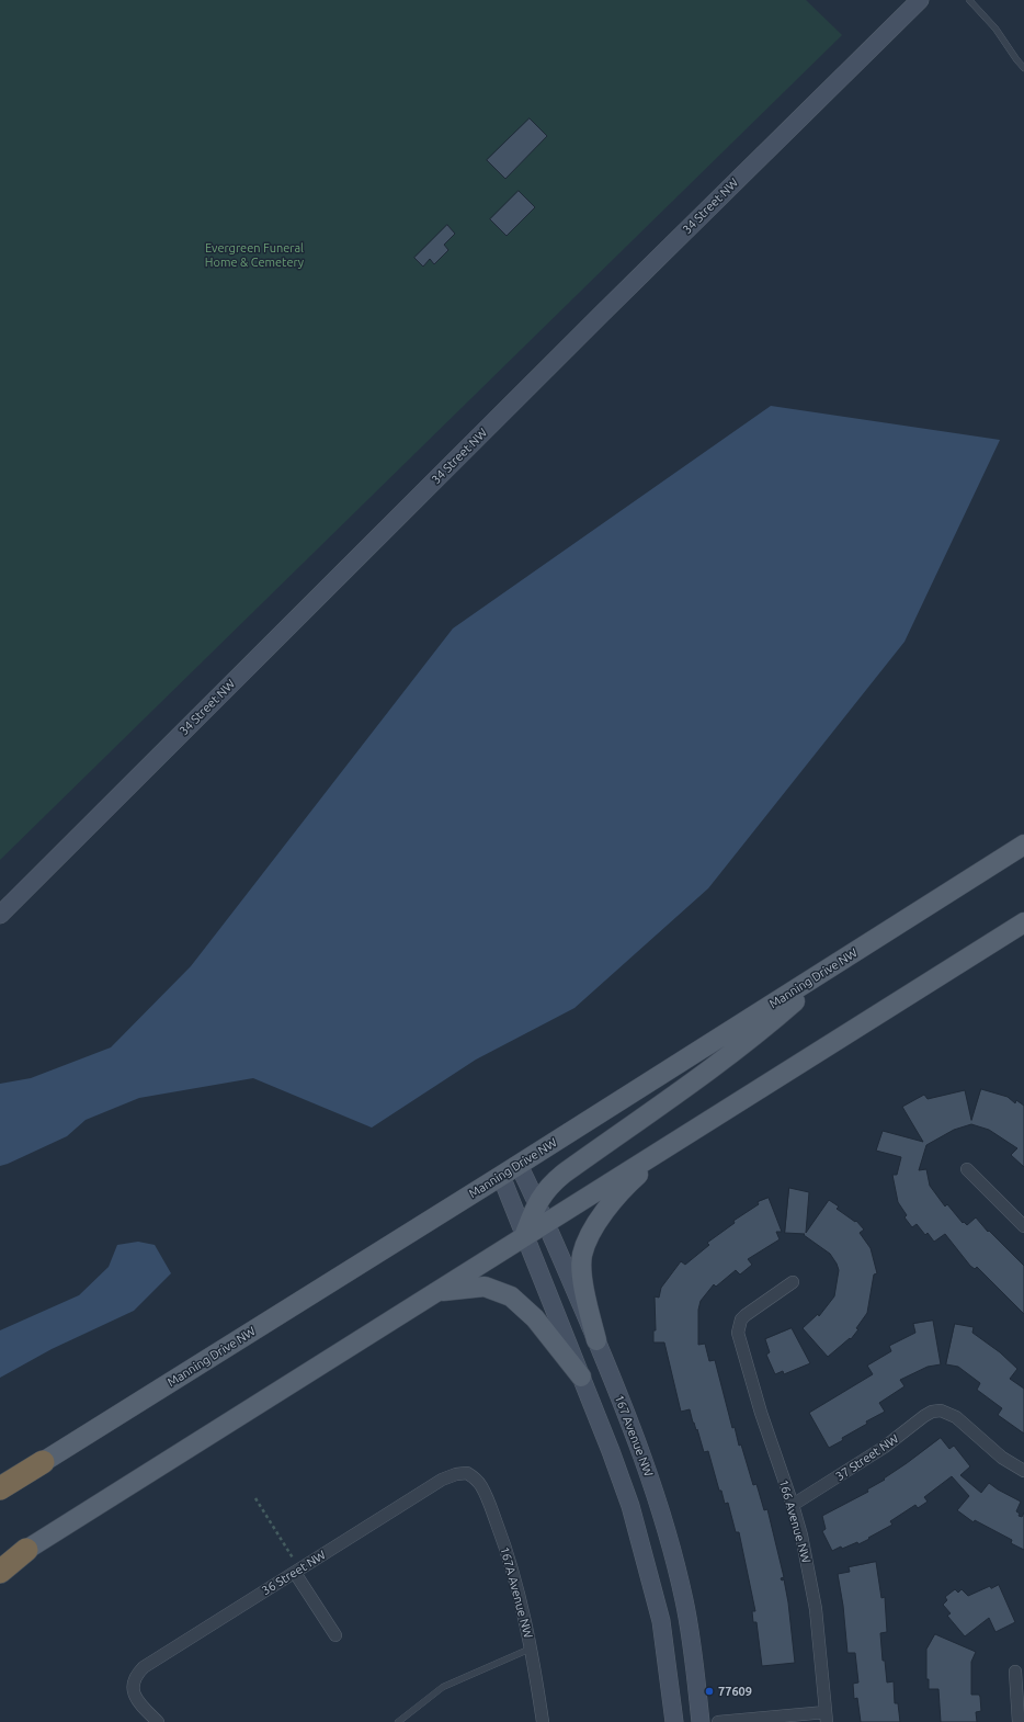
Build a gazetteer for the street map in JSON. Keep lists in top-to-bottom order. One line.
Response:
{"streets":{"highway":["Manning Drive NW"],"street":["34 Street NW","167 Avenue NW","37 Street NW","166 Avenue NW","36 Street NW","167A Avenue NW"]},"crossings":[["Manning Drive NW","167 Avenue NW"],["37 Street NW","166 Avenue NW"],["36 Street NW","167A Avenue NW"]],"parks":["Evergreen Funeral Home & Cemetery"],"places":["77609"]}
